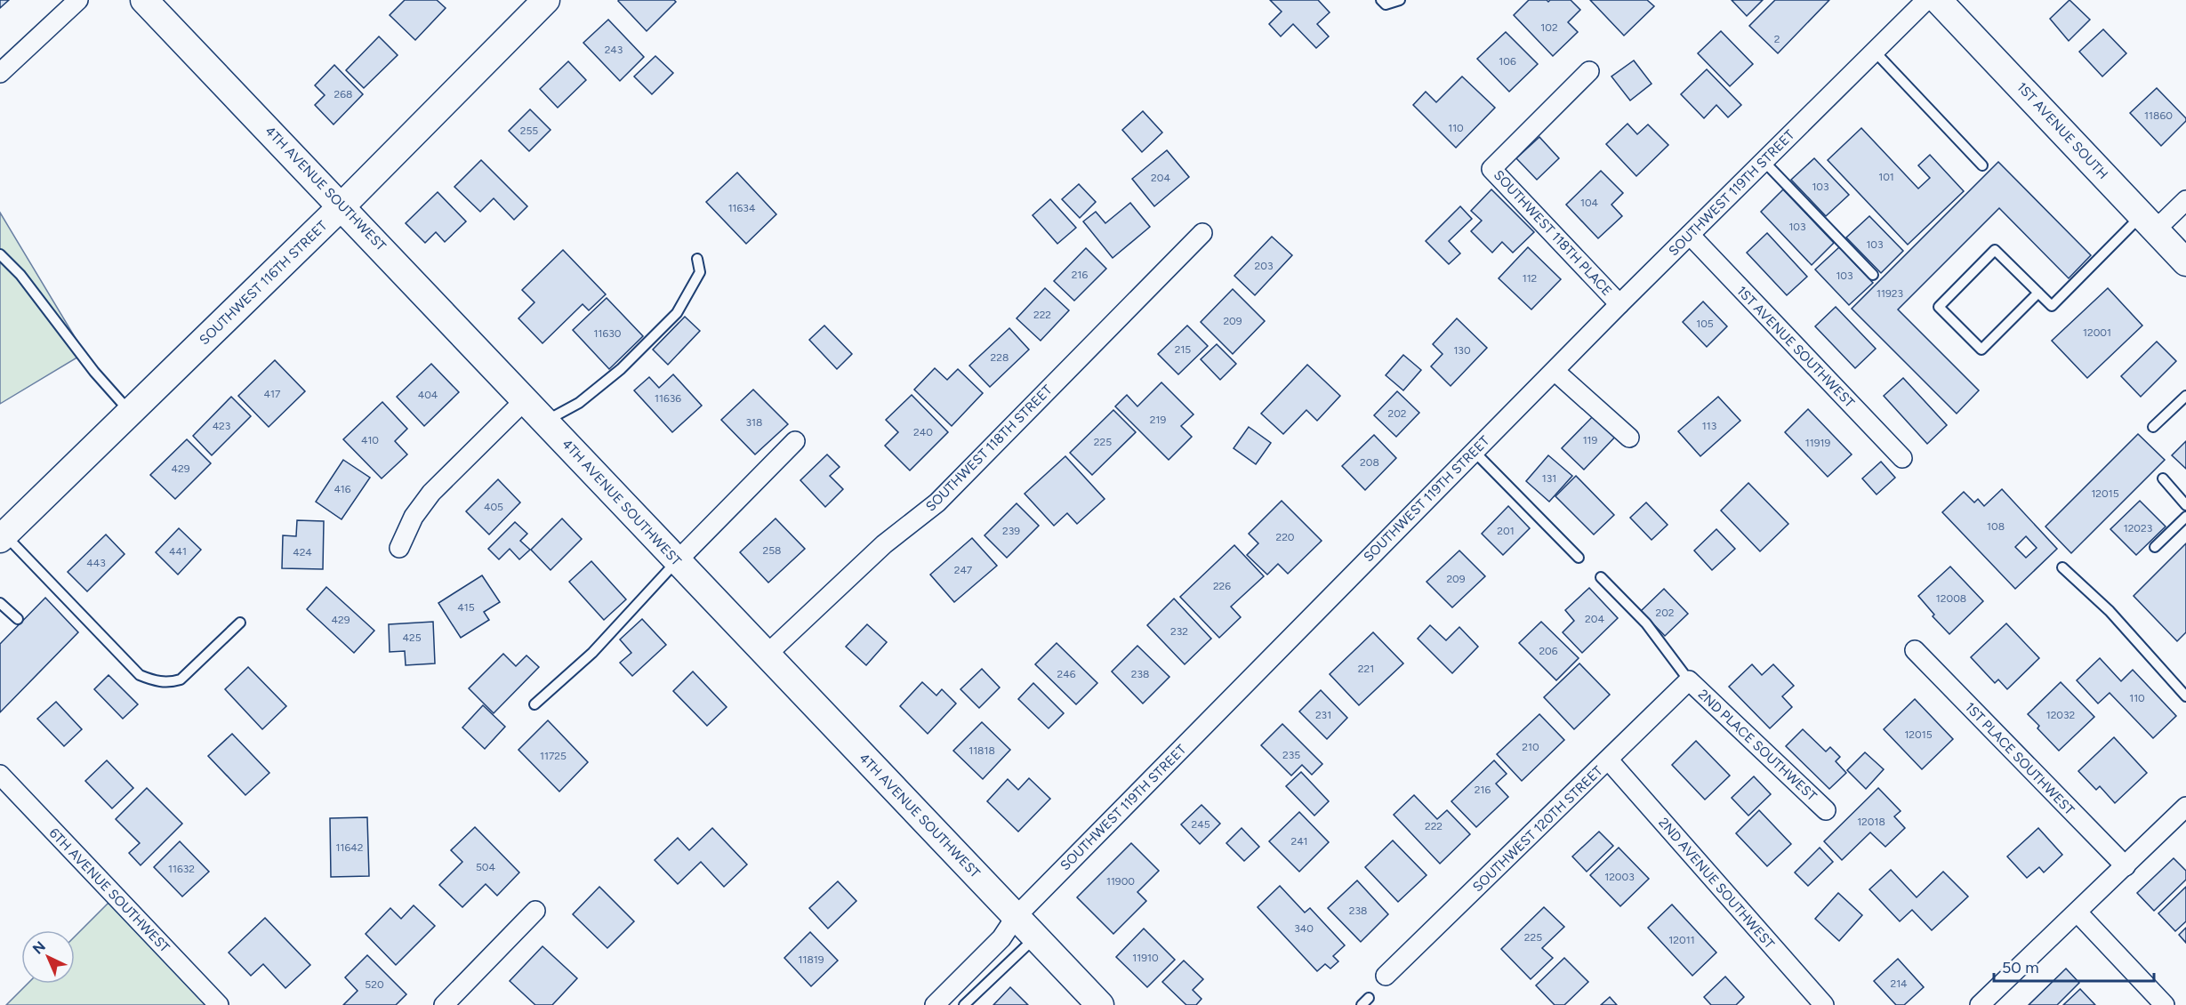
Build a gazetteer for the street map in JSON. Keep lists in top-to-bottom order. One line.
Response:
{"streets":{"street":["1ST AVENUE SOUTH","4TH AVENUE SOUTHWEST","SOUTHWEST 119TH STREET","SOUTHWEST 118TH PLACE","SOUTHWEST 116TH STREET","1ST AVENUE SOUTHWEST","SOUTHWEST 118TH STREET","2ND PLACE SOUTHWEST","1ST PLACE SOUTHWEST","SOUTHWEST 120TH STREET","2ND AVENUE SOUTHWEST","6TH AVENUE SOUTHWEST"]},"crossings":[["4TH AVENUE SOUTHWEST","SOUTHWEST 119TH STREET"],["4TH AVENUE SOUTHWEST","SOUTHWEST 116TH STREET"],["4TH AVENUE SOUTHWEST","SOUTHWEST 118TH STREET"],["SOUTHWEST 119TH STREET","SOUTHWEST 118TH PLACE"],["SOUTHWEST 119TH STREET","1ST AVENUE SOUTHWEST"],["2ND PLACE SOUTHWEST","SOUTHWEST 120TH STREET"],["SOUTHWEST 120TH STREET","2ND AVENUE SOUTHWEST"]],"house_numbers":["102","2","243","106","268","11860","110","255","101","204","103","104","11634","103","103","203","216","103","112","11923","222","209","105","12001","11630","215","130","228","417","404","11636","202","219","318","423","113","240","410","119","225","11919","208","429","131","416","12015","405","108","12023","239","201","220","258","441","424","443","247","209","226","12008","415","202","204","429","232","425","206","221","246","238","110","231","12032","12015","210","11818","235","11725","216","12018","245","222","241","11642","504","11632","12003","11900","238","340","225","12011","11910","11819","214","520"],"scale_bar":"50 m","north":"top left"}
